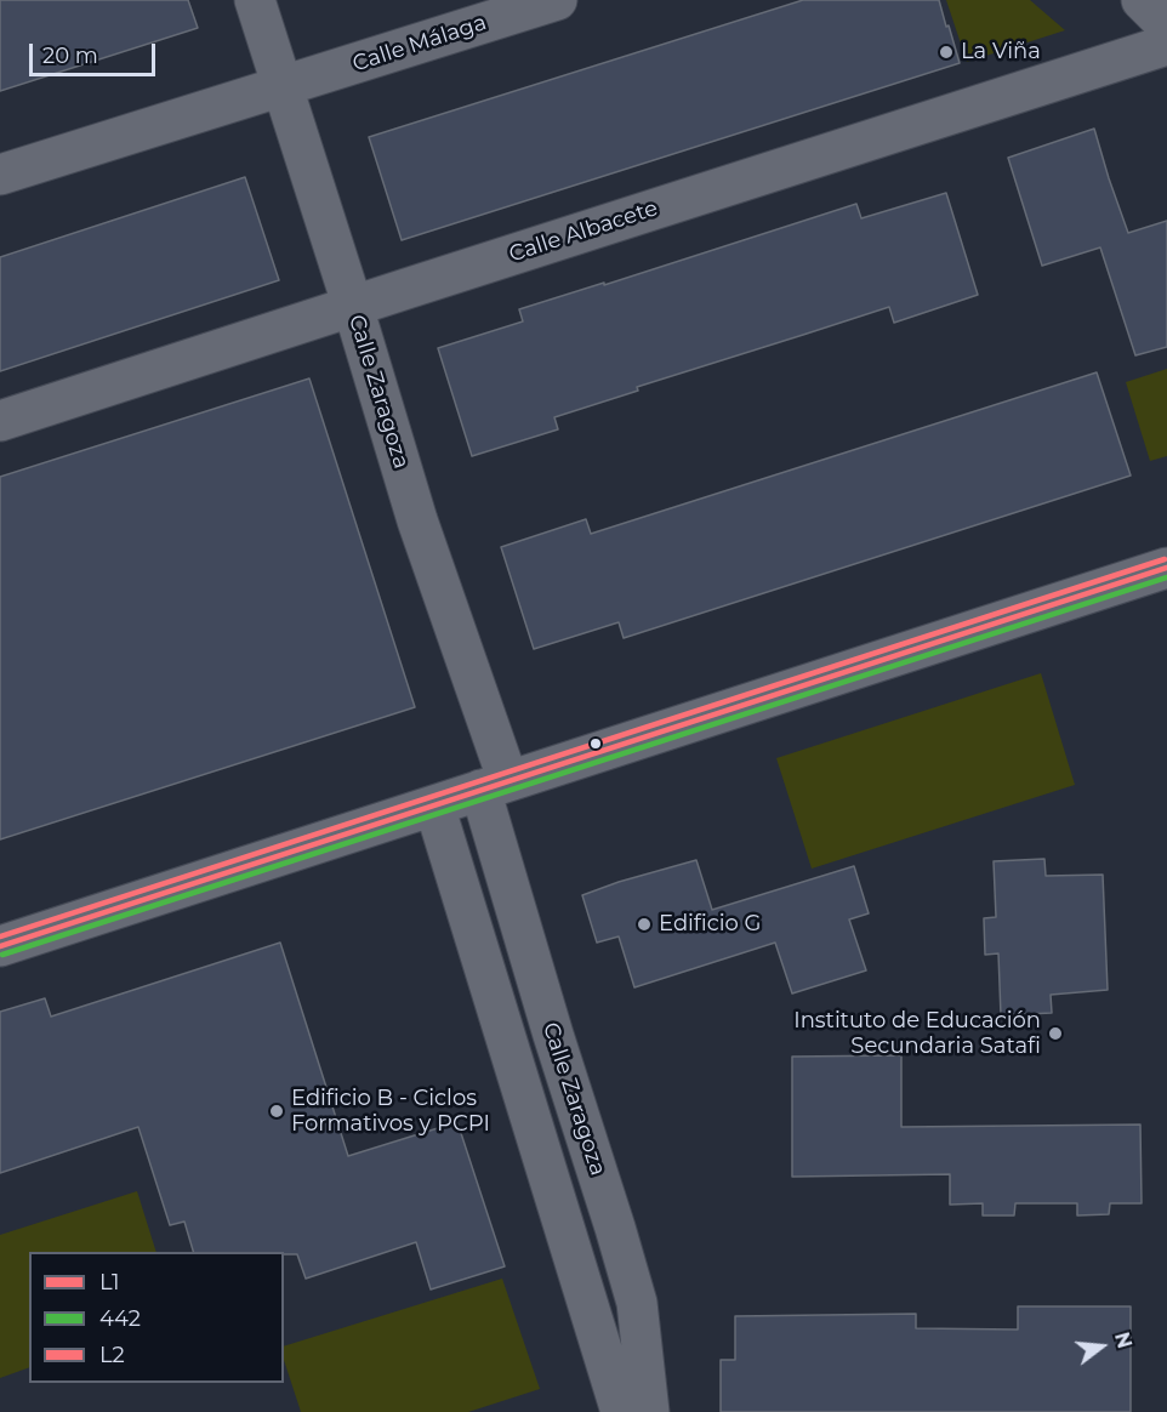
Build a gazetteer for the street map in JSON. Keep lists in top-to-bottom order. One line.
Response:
{"streets":{"street":["Calle Málaga","Calle Albacete","Calle Zaragoza"]},"crossings":[["Calle Málaga","Calle Zaragoza"],["Calle Albacete","Calle Zaragoza"]],"places":["La Viña","Edificio G","Instituto de Educación Secundaria Satafi","Edificio B - Ciclos Formativos y PCPI"],"lines":["transit line L2","transit line L1","transit line 442"],"legend":["L1","442","L2"],"scale_bar":"20 m","north":"right"}
